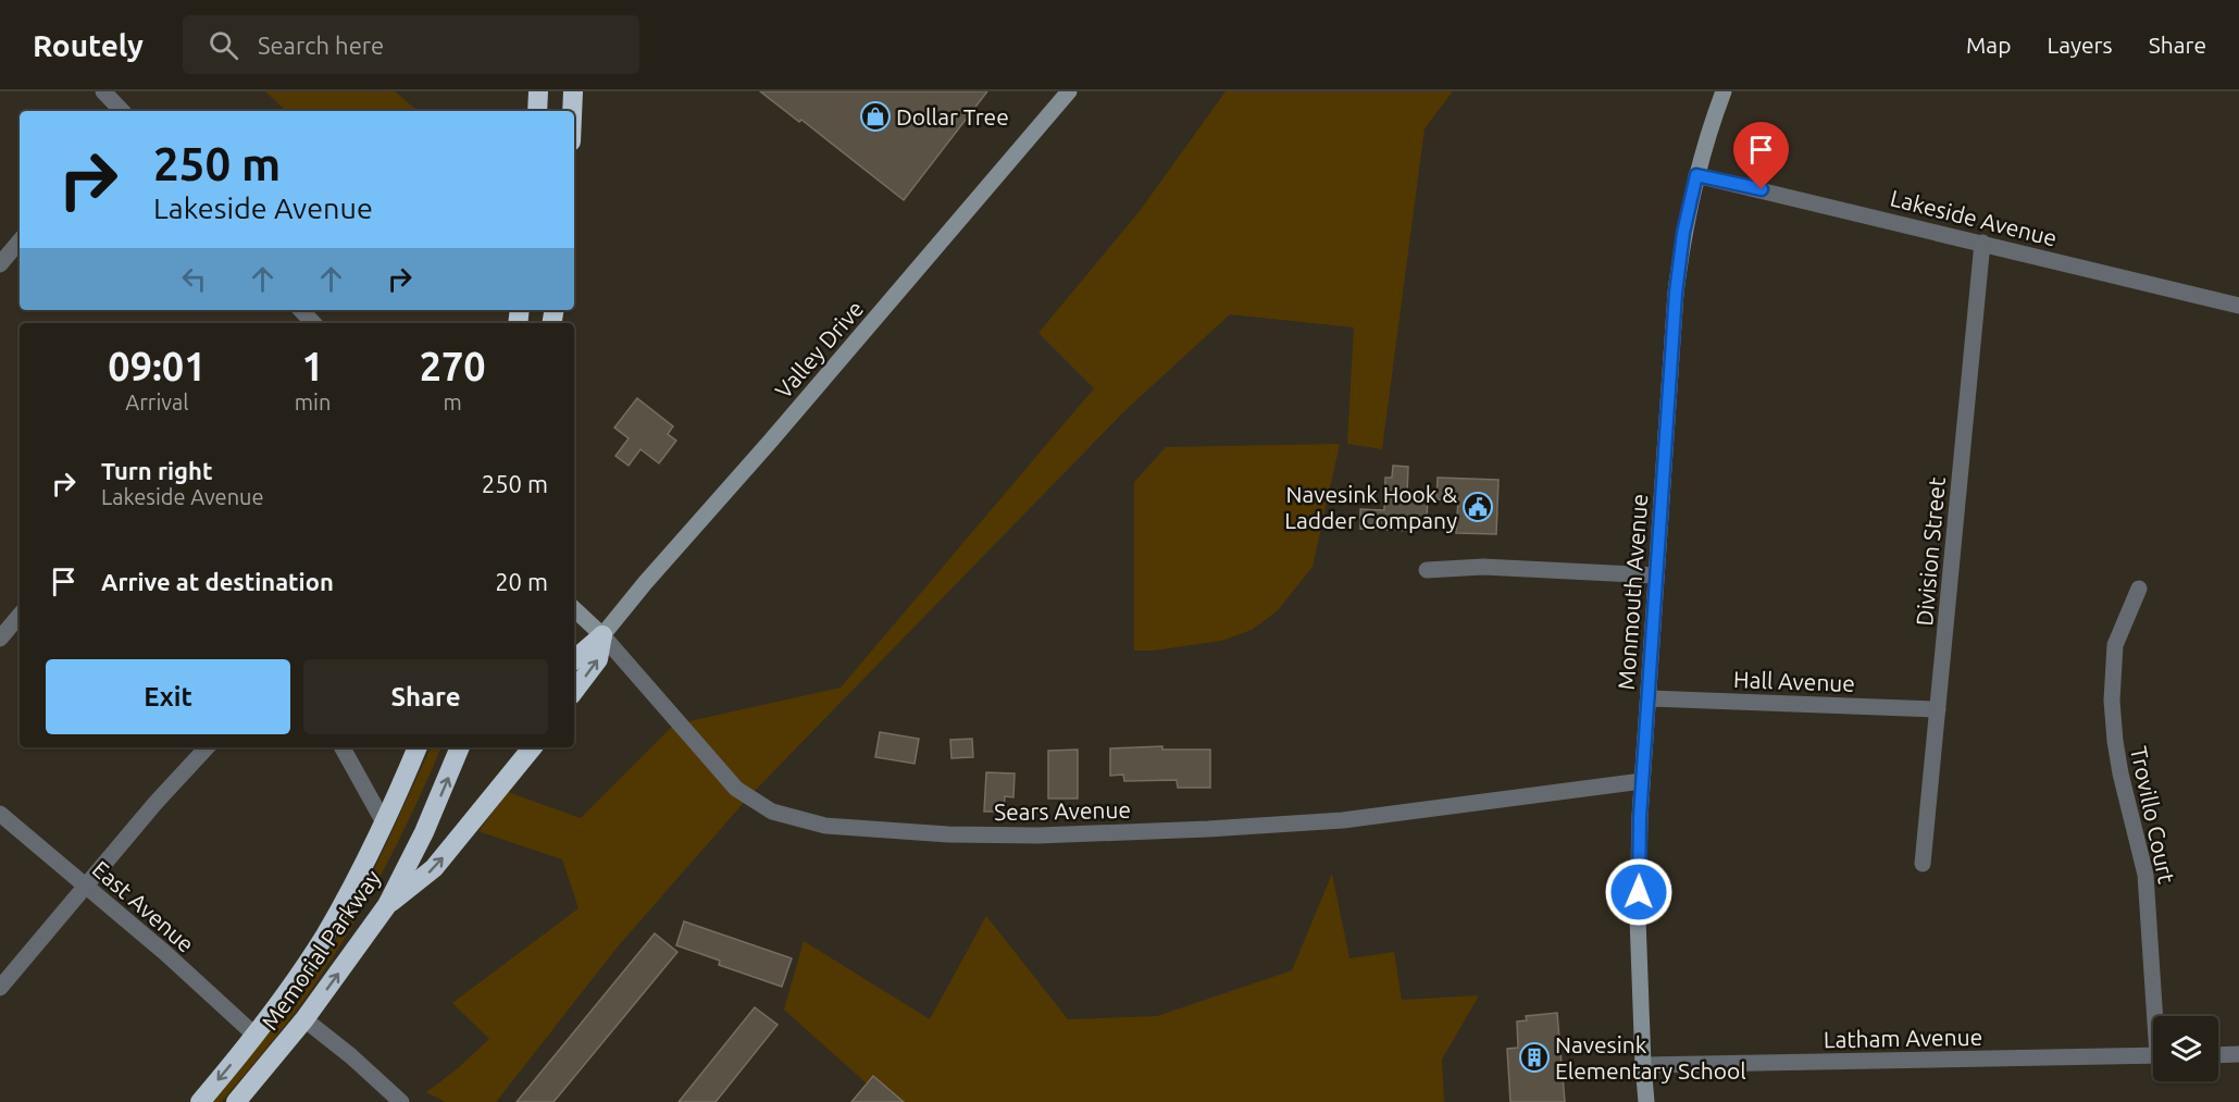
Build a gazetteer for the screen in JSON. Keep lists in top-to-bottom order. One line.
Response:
{"streets":{"highway":["Memorial Parkway"],"street":["Lakeside Avenue","Valley Drive","Division Street","Monmouth Avenue","Hall Avenue","Sears Avenue","Trovillo Court","East Avenue","Latham Avenue"]},"crossings":[["Lakeside Avenue","Division Street"],["Lakeside Avenue","Monmouth Avenue"],["Valley Drive","Sears Avenue"],["Division Street","Hall Avenue"],["Monmouth Avenue","Hall Avenue"],["Monmouth Avenue","Sears Avenue"],["Monmouth Avenue","Latham Avenue"],["East Avenue","Memorial Parkway"]],"places":{"shop":["Dollar Tree"],"public building":["Navesink Hook & Ladder Company"],"building":["Navesink Elementary School"]},"page":{"header":"Routely","search":"Search here","nav":["Map","Layers","Share"],"turn":["250 m","Lakeside Avenue"],"eta":["09:01","Arrival","1","min","270","m"],"list":[{"name":"Turn right","note":"Lakeside Avenue","value":"250 m"},{"name":"Arrive at destination","value":"20 m"}],"buttons":["Exit","Share"]}}
